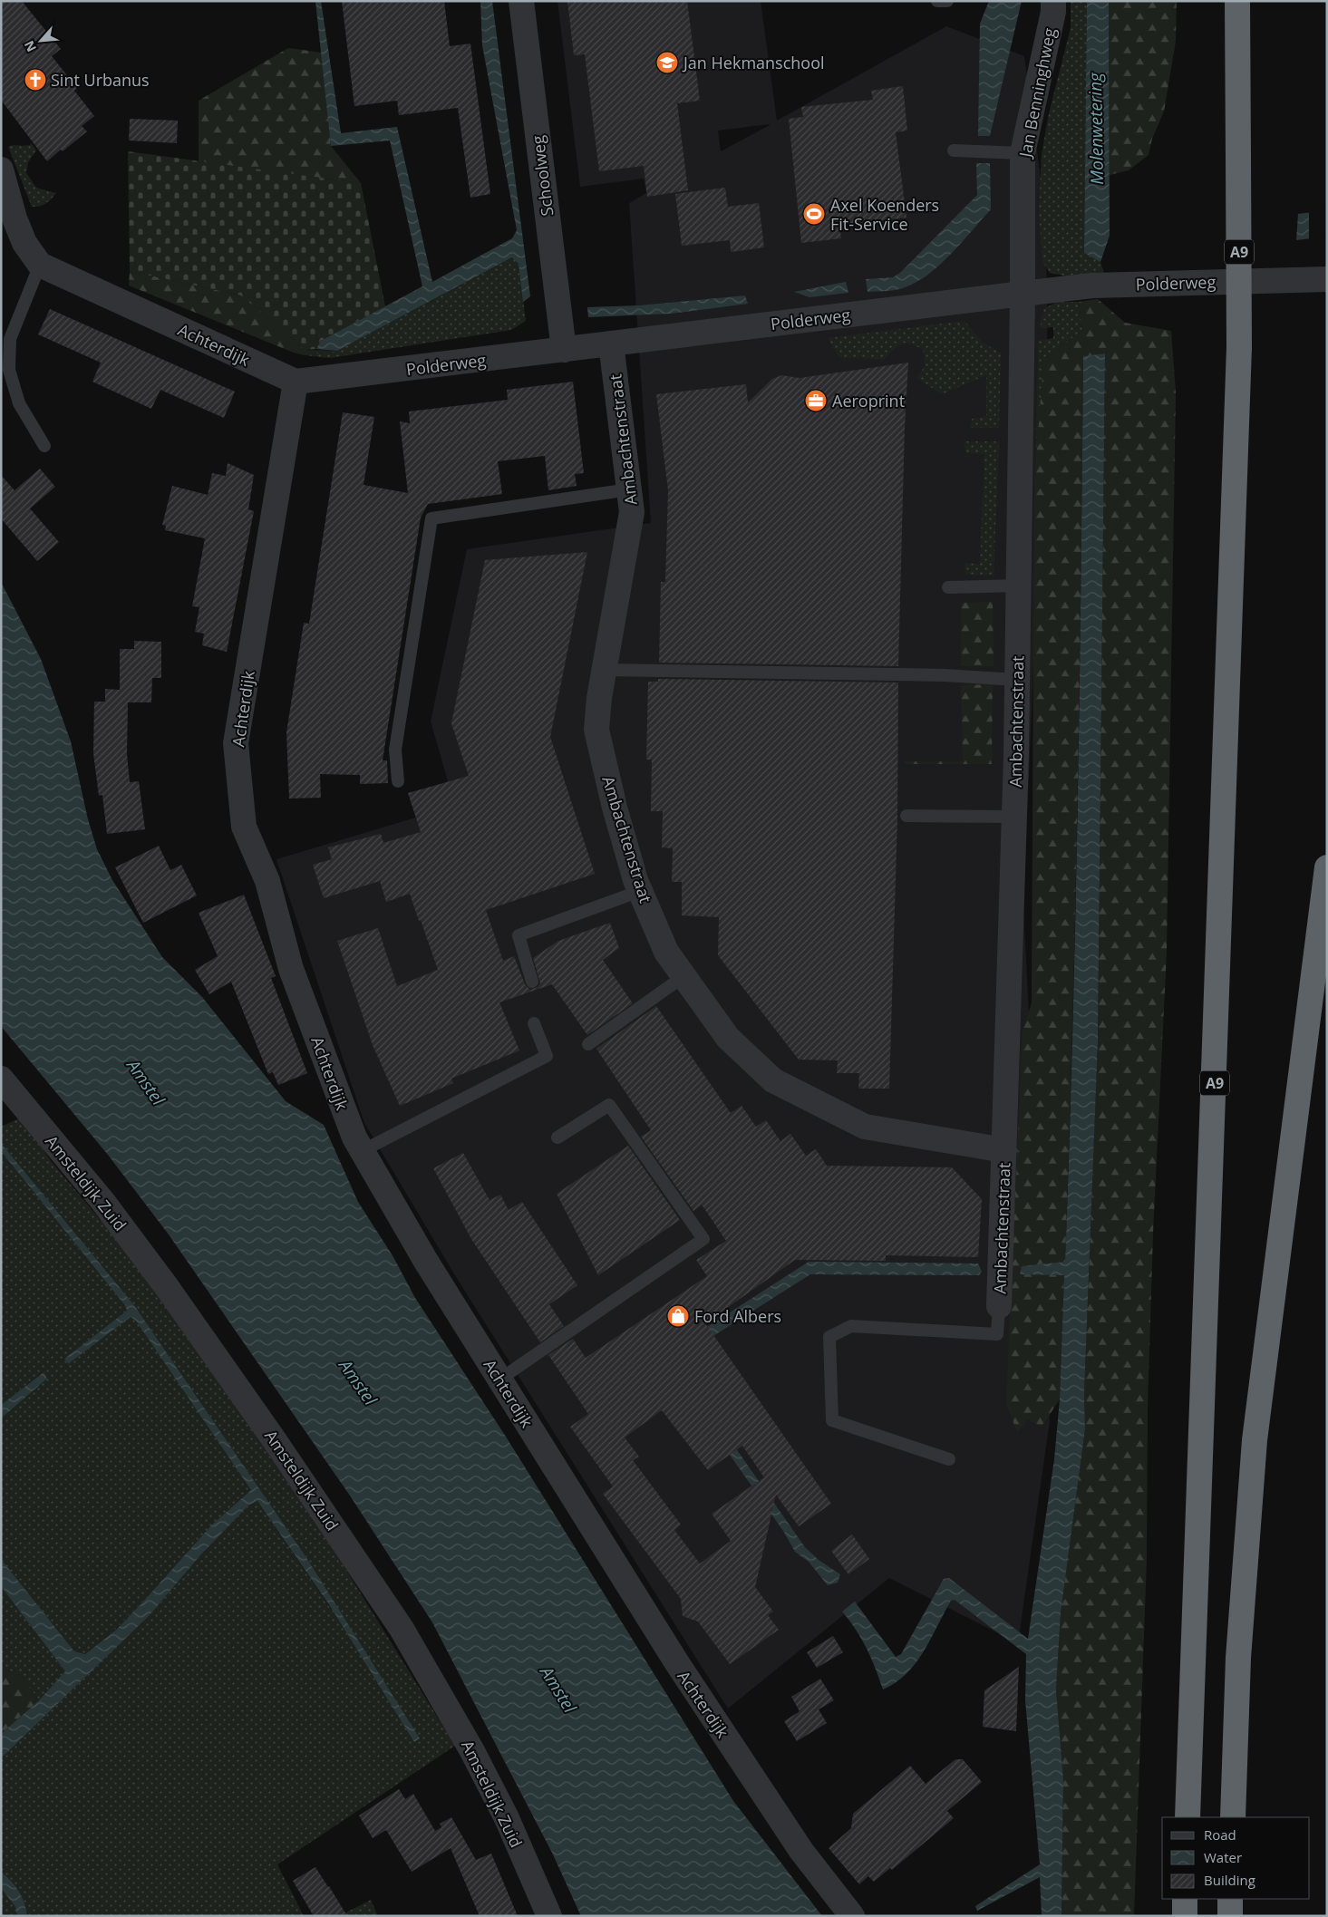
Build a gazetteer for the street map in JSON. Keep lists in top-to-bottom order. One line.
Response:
{"streets":{"highway":["A9"],"street":["Jan Benninghweg","Schoolweg","Polderweg","Achterdijk","Ambachtenstraat","Amsteldijk Zuid"]},"crossings":[["Jan Benninghweg","Polderweg"],["Jan Benninghweg","Ambachtenstraat"],["Schoolweg","Polderweg"],["Polderweg","Achterdijk"],["Polderweg","Ambachtenstraat"]],"water":["Molenwetering","Amstel"],"places":{"school or university":["Jan Hekmanschool"],"church":["Sint Urbanus"],"sports":["Axel Koenders Fit-Service"],"office":["Aeroprint"],"shop":["Ford Albers"]},"legend":["Road","Water","Building"],"north":"bottom left"}
